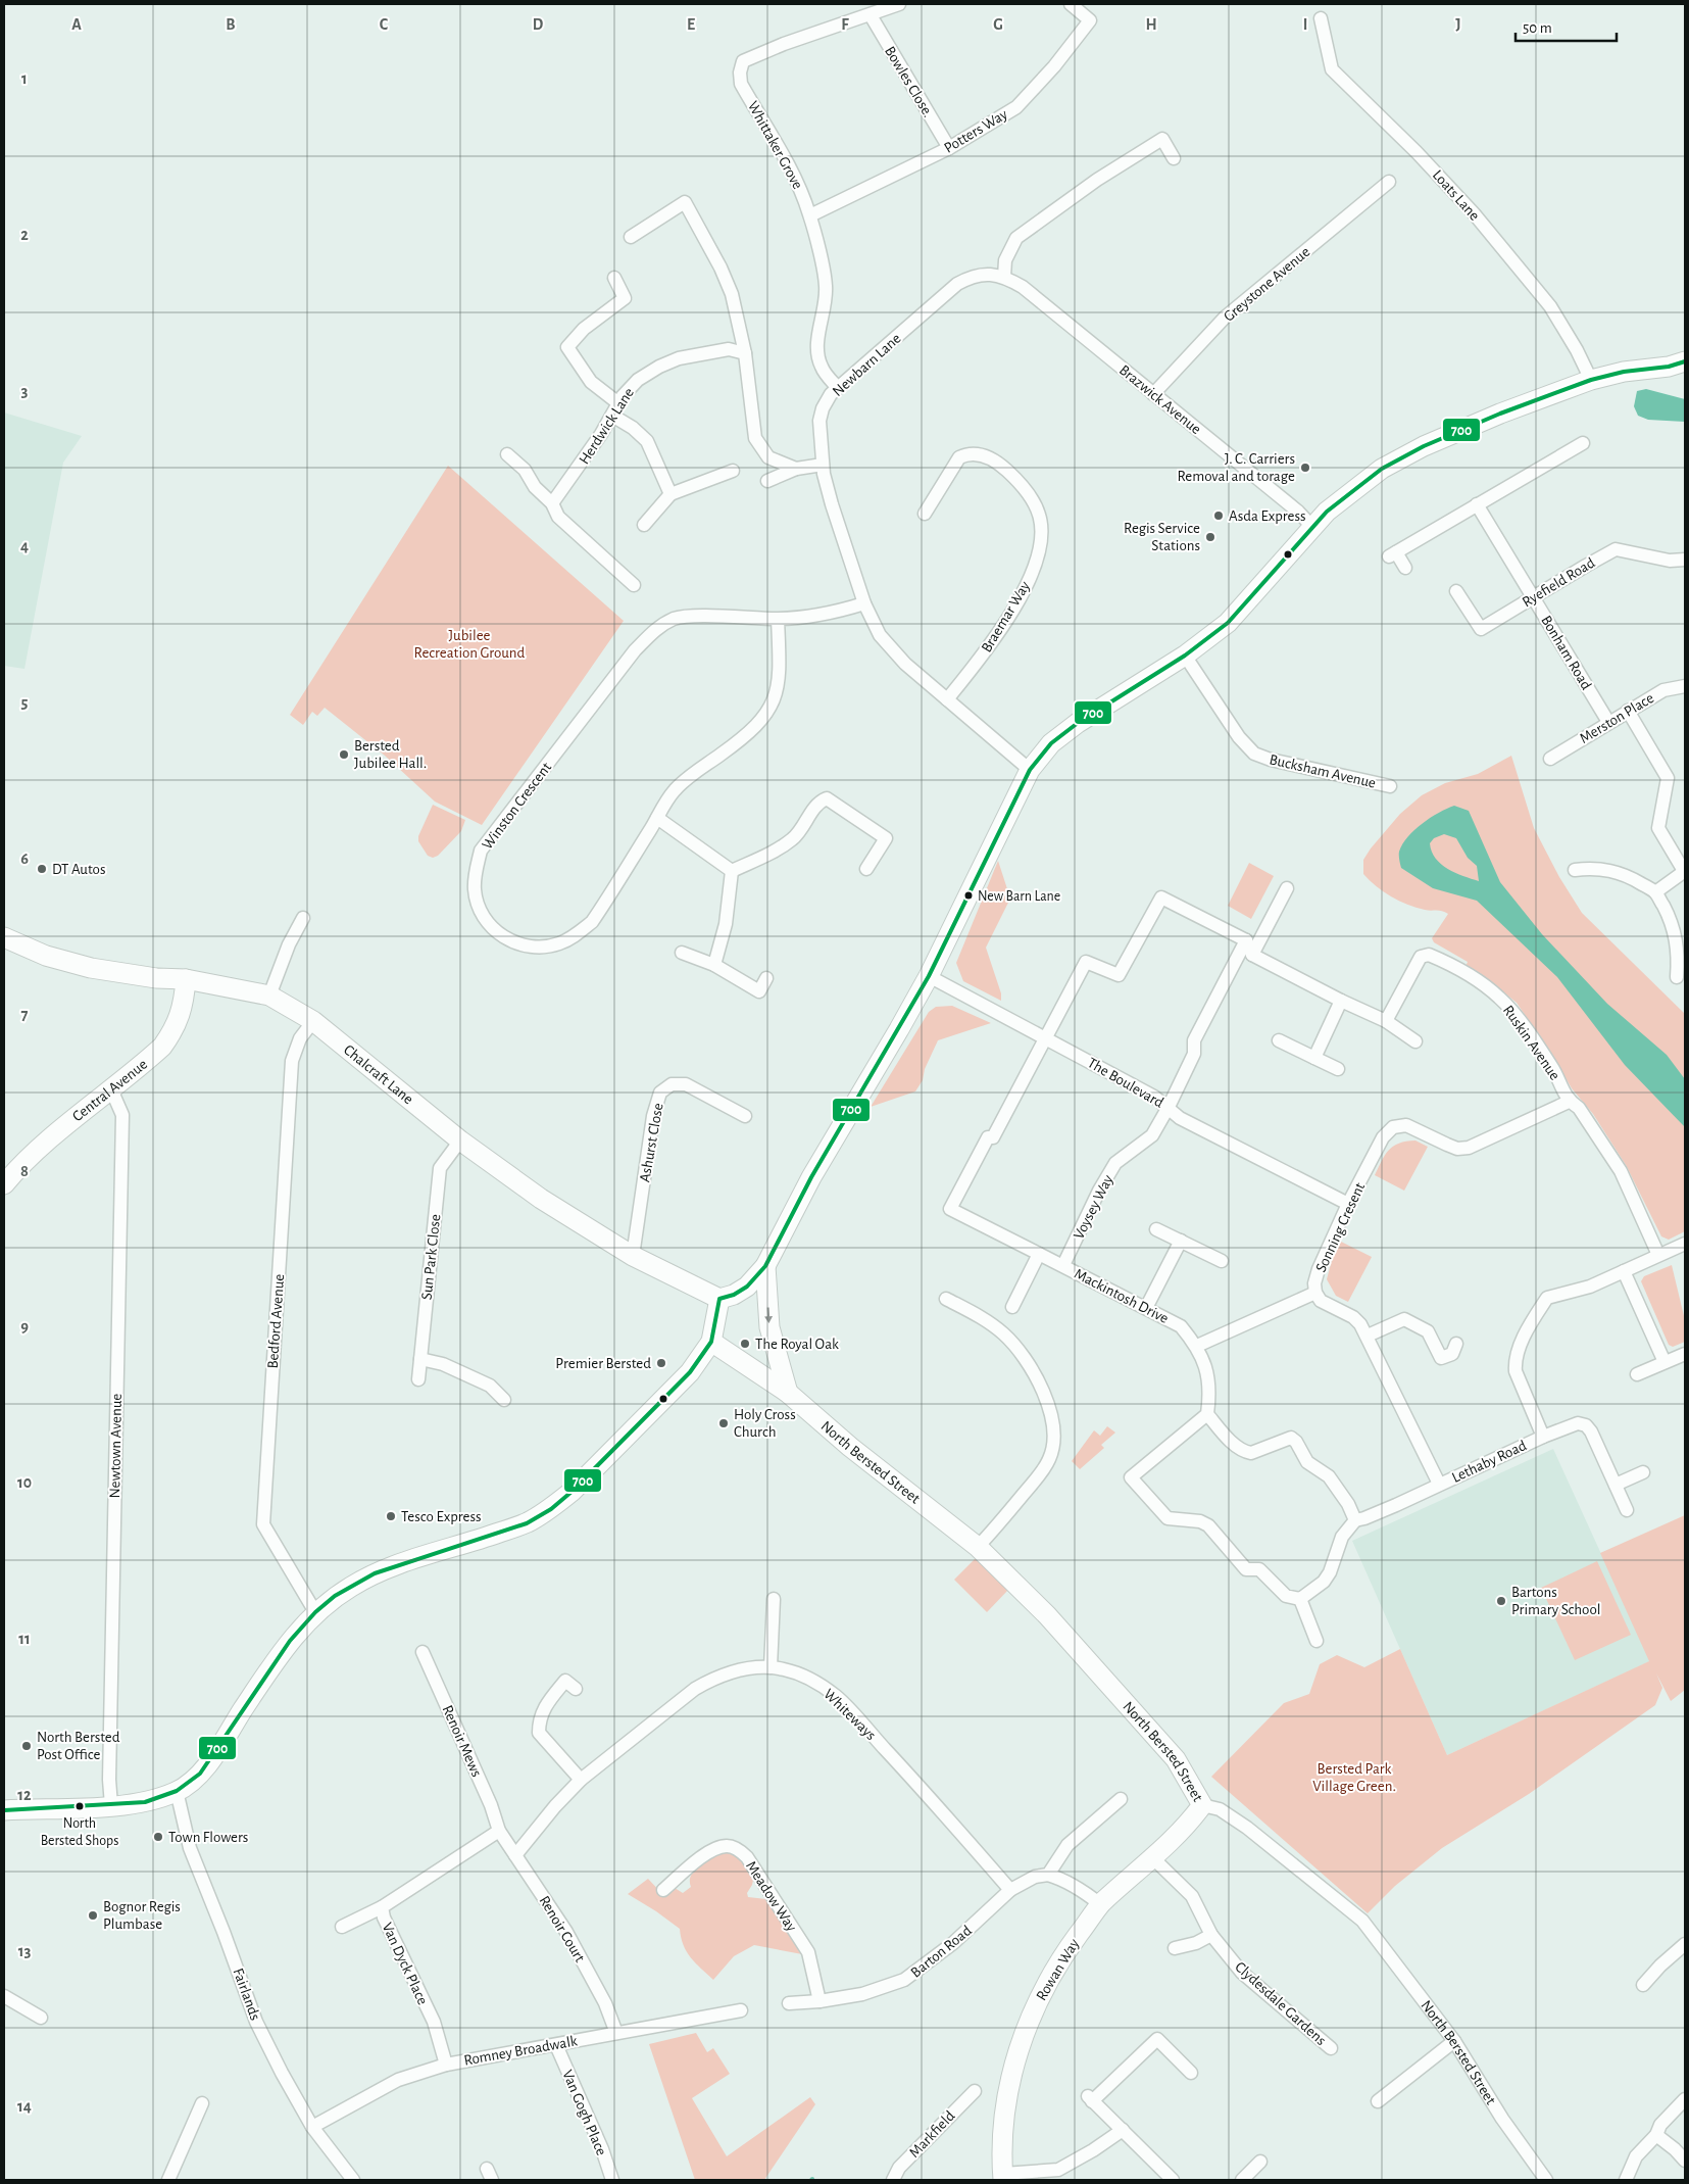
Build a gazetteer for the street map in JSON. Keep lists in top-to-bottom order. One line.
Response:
{"streets":{"street":["Bowles Close.","Potters Way","Whittaker Grove","Loats Lane","Greystone Avenue","Newbarn Lane","Brazwick Avenue","Herdwick Lane","Ryefield Road","Braemar Way","Bonham Road","Merston Place","Bucksham Avenue","Winston Crescent","Ruskin Avenue","Chalcraft Lane","The Boulevard","Central Avenue","Ashurst Close","Voysey Way","Sonning Cresent","Sun Park Close","Mackintosh Drive","Bedford Avenue","Newtown Avenue","Lethaby Road","North Bersted Street","Whiteways","Renoir Mews","Meadow Way","Renoir Court","Barton Road","Van Dyck Place","Rowan Way","Fairlands","Clydesdale Gardens","Romney Broadwalk","Van Gogh Place","Markfield"]},"crossings":[["Bowles Close.","Potters Way"],["Bowles Close.","Whittaker Grove"],["Potters Way","Whittaker Grove"],["Whittaker Grove","Newbarn Lane"],["Greystone Avenue","Brazwick Avenue"],["Newbarn Lane","Brazwick Avenue"],["Newbarn Lane","Braemar Way"],["Newbarn Lane","Winston Crescent"],["Ryefield Road","Bonham Road"],["Bonham Road","Merston Place"],["Ruskin Avenue","Sonning Cresent"],["Ruskin Avenue","Lethaby Road"],["Chalcraft Lane","Central Avenue"],["Chalcraft Lane","Ashurst Close"],["Chalcraft Lane","Sun Park Close"],["Chalcraft Lane","Bedford Avenue"],["The Boulevard","Voysey Way"],["The Boulevard","Sonning Cresent"],["The Boulevard","Mackintosh Drive"],["Central Avenue","Newtown Avenue"],["Voysey Way","Mackintosh Drive"],["Sonning Cresent","Lethaby Road"],["North Bersted Street","Rowan Way"],["Whiteways","Renoir Court"],["Whiteways","Barton Road"],["Renoir Mews","Renoir Court"],["Renoir Mews","Van Dyck Place"],["Meadow Way","Barton Road"],["Renoir Court","Van Dyck Place"],["Renoir Court","Romney Broadwalk"],["Van Dyck Place","Romney Broadwalk"],["Rowan Way","Clydesdale Gardens"],["Fairlands","Romney Broadwalk"],["Romney Broadwalk","Van Gogh Place"]],"parks":["Jubilee Recreation Ground","Bersted Park Village Green."],"places":["J. C. Carriers Removal and torage","Asda Express","Regis Service Stations","Bersted Jubilee Hall.","DT Autos","New Barn Lane","The Royal Oak","Premier Bersted","Holy Cross Church","Tesco Express","Bartons Primary School","North Bersted Post Office","North Bersted Shops","Town Flowers","Bognor Regis Plumbase"],"lines":["transit line 700"],"scale_bar":"50 m","grid":{"columns":["A","B","C","D","E","F","G","H","I","J"],"rows":["1","2","3","4","5","6","7","8","9","10","11","12","13","14"]}}
